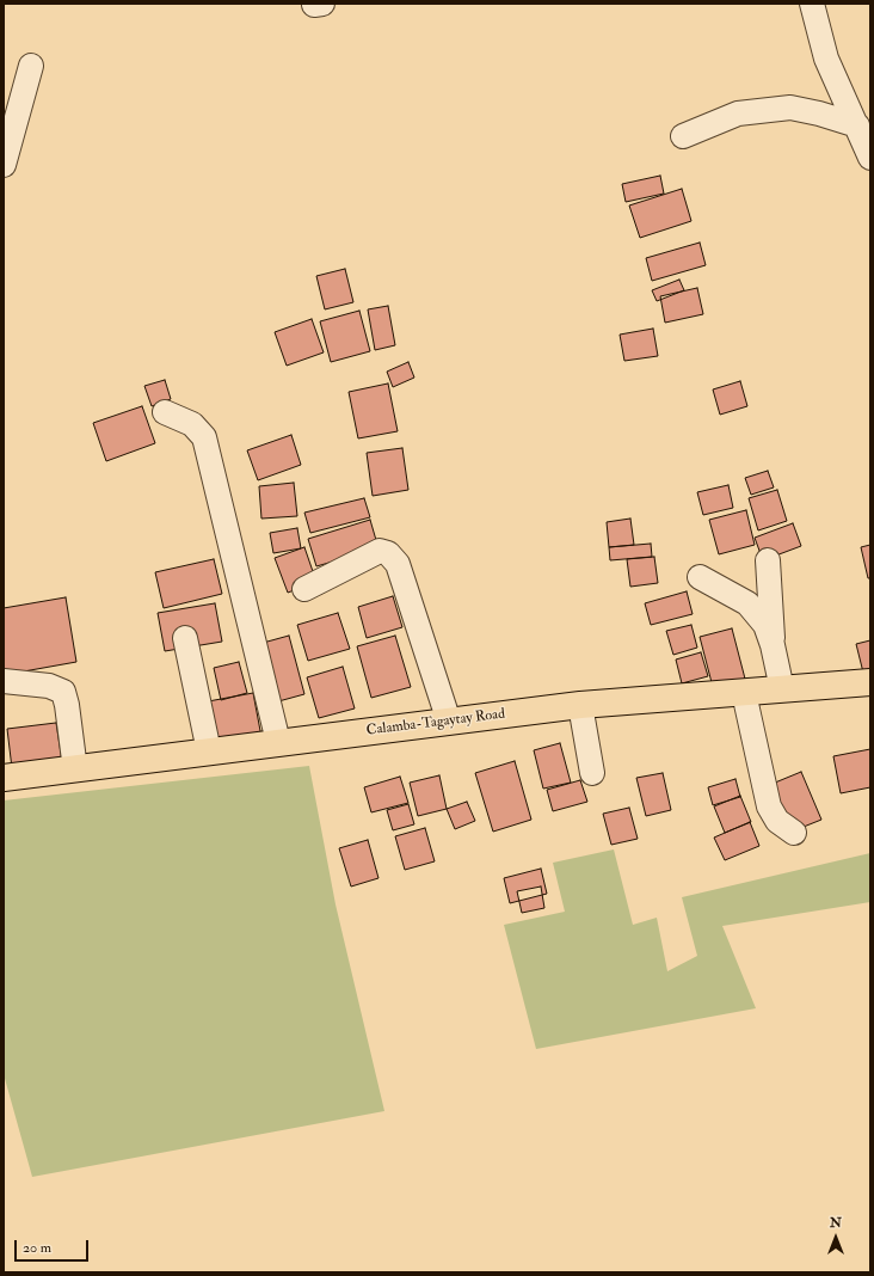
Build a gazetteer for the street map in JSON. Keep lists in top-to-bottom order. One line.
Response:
{"streets":{"main road":["Calamba-Tagaytay Road"]},"scale_bar":"20 m","north":"top"}
